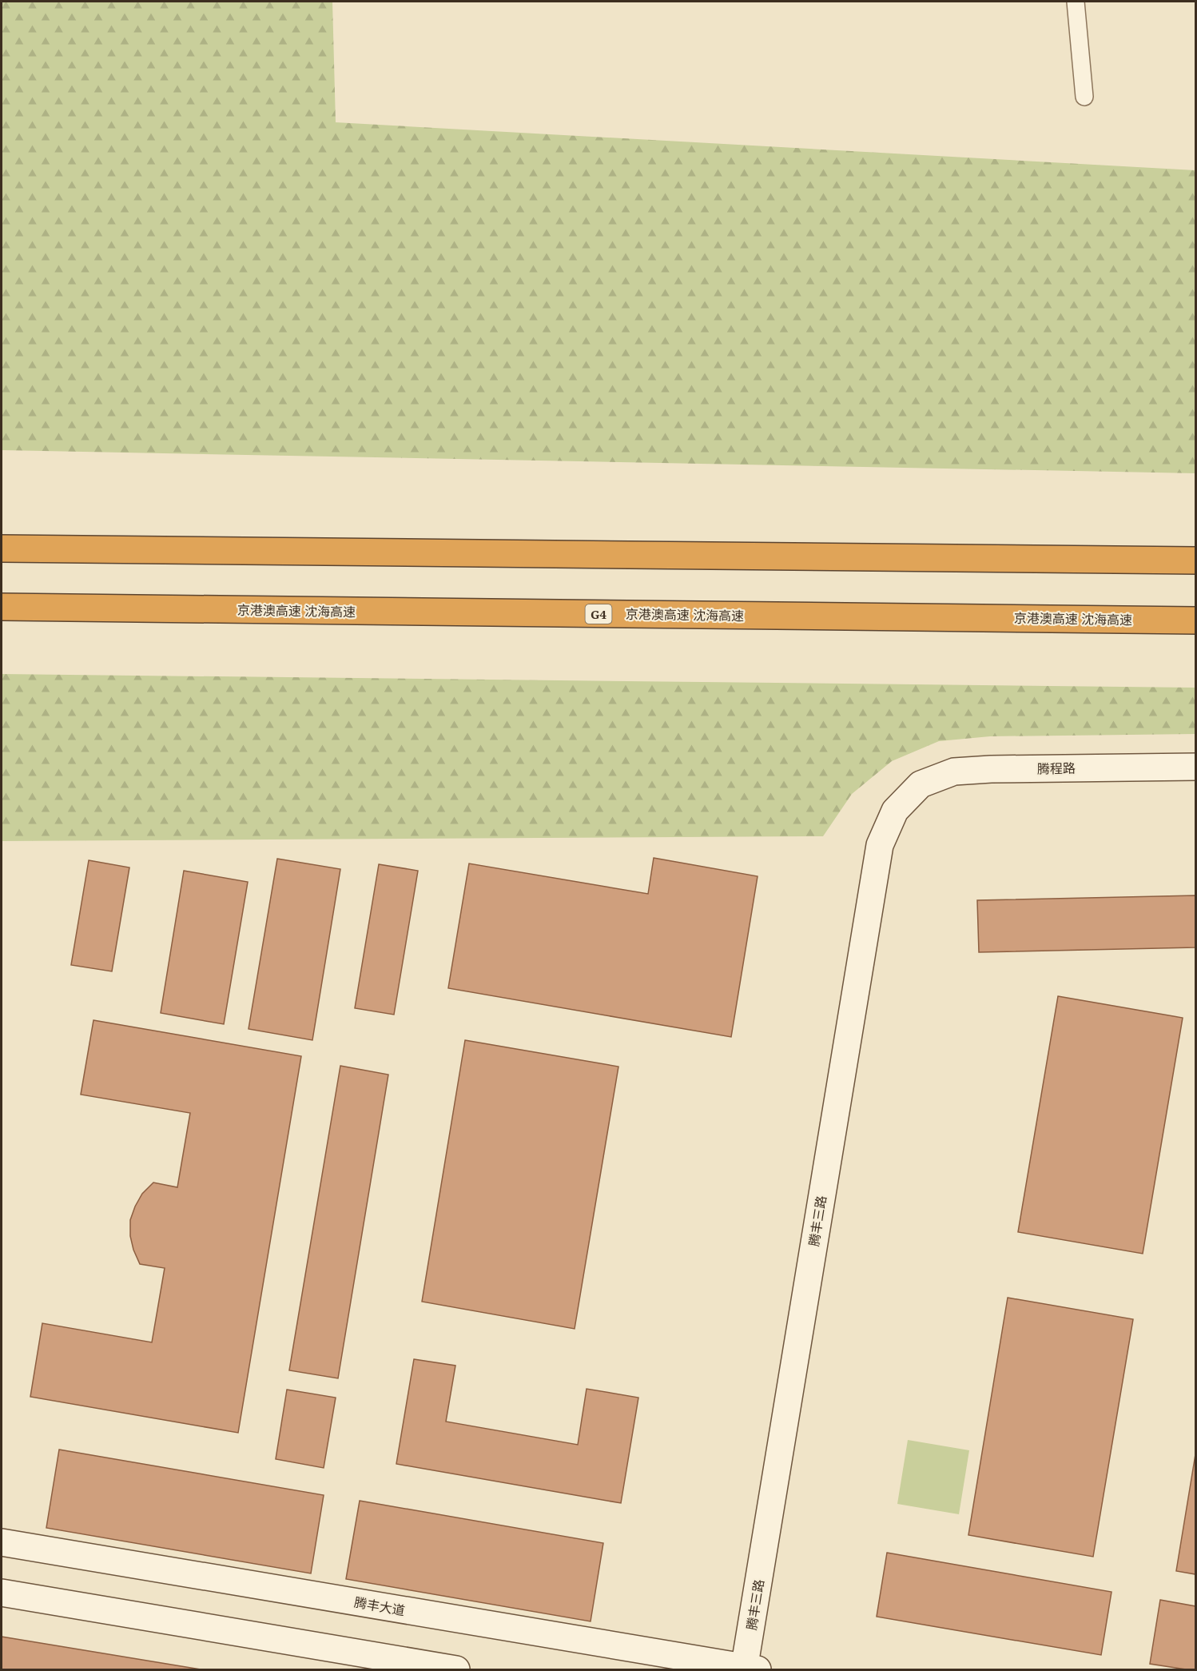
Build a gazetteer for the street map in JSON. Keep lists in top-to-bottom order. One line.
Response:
{"streets":{"highway":["京港澳高速 沈海高速","G4"],"street":["腾程路","腾丰三路","腾丰大道"]},"crossings":[["腾程路","腾丰三路"],["腾丰三路","腾丰大道"]]}
